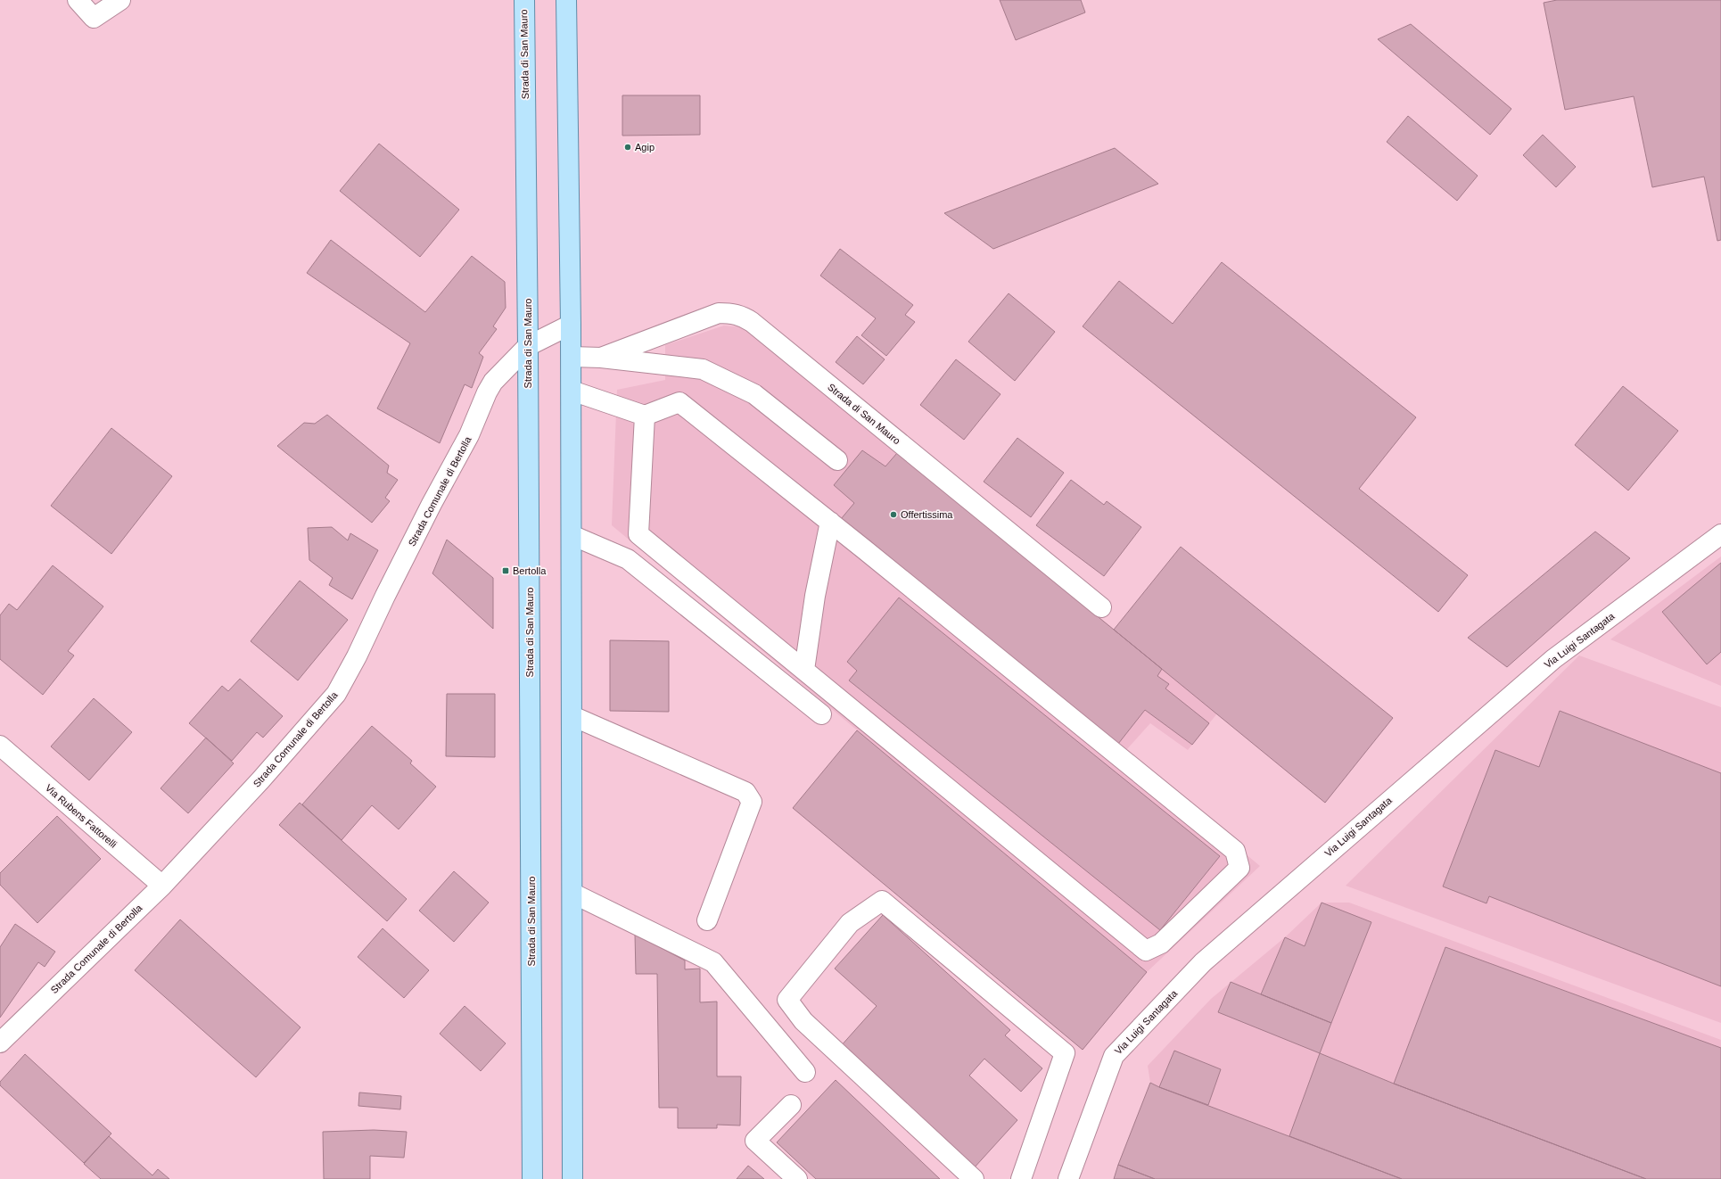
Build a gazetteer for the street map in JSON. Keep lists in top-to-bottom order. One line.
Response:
{"streets":{"main road":["Strada di San Mauro"],"street":["Strada Comunale di Bertolla","Via Luigi Santagata","Via Rubens Fattorelli"]},"crossings":[["Strada di San Mauro","Strada Comunale di Bertolla"],["Strada Comunale di Bertolla","Via Rubens Fattorelli"]],"places":{"other":["Agip","Offertissima"],"transit":["Bertolla"]}}
